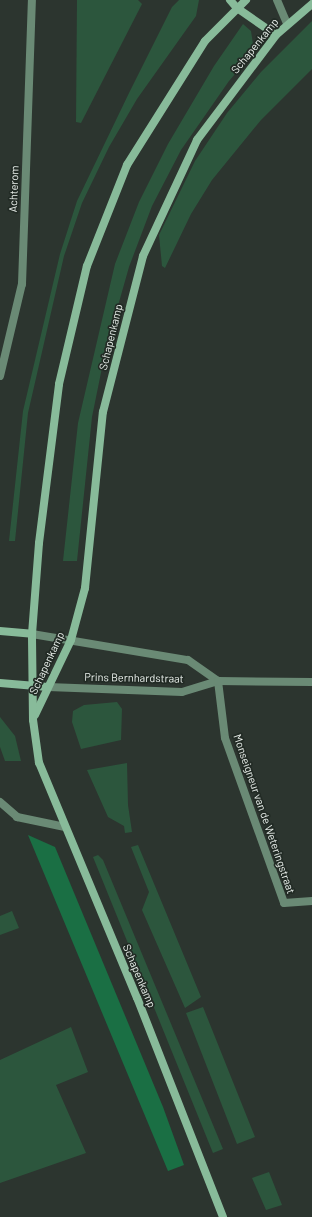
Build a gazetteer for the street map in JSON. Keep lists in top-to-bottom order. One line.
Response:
{"streets":{"main road":["Schapenkamp"],"street":["Achterom","Prins Bernhardstraat","Monseigneur van de Weteringstraat"]},"crossings":[["Schapenkamp","Prins Bernhardstraat"],["Prins Bernhardstraat","Monseigneur van de Weteringstraat"]]}
